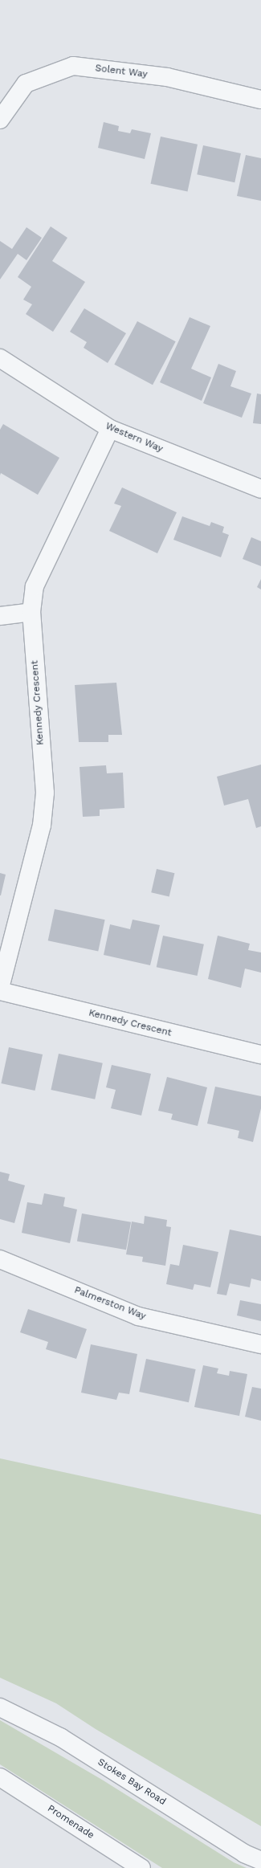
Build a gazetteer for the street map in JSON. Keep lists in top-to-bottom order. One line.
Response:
{"streets":{"street":["Solent Way","Western Way","Kennedy Crescent","Palmerston Way","Stokes Bay Road","Promenade"]},"crossings":[["Western Way","Kennedy Crescent"]]}
